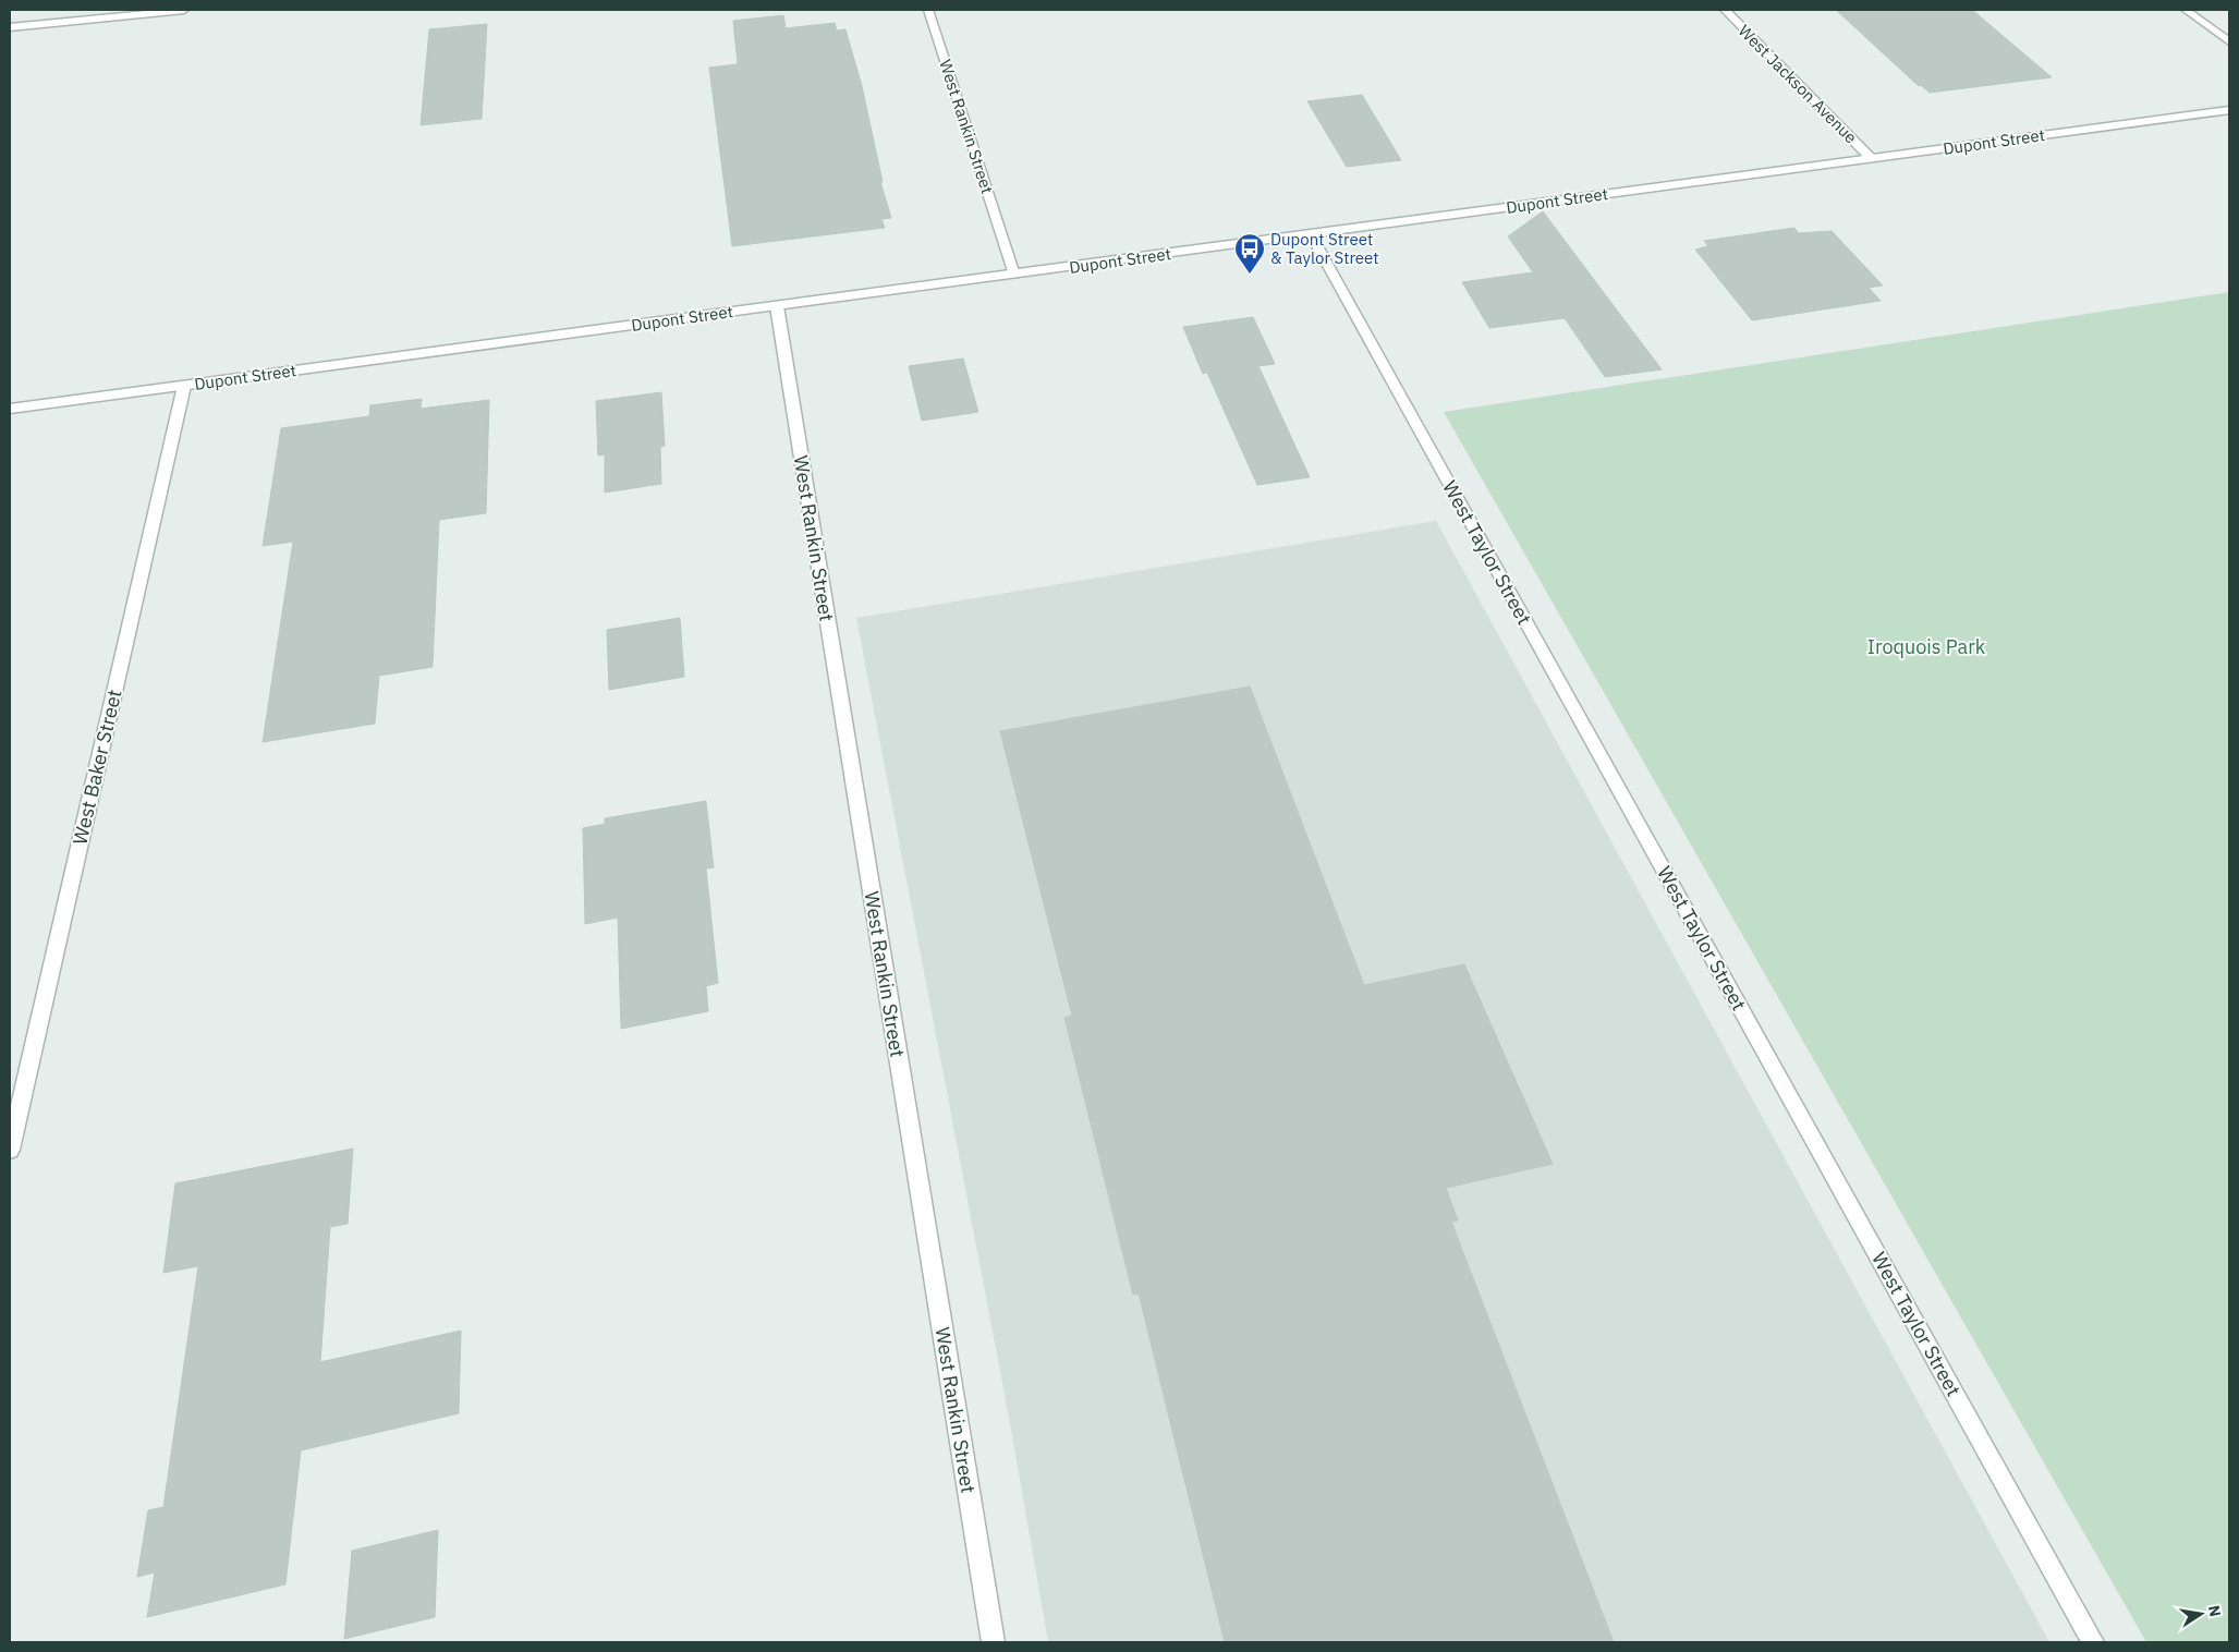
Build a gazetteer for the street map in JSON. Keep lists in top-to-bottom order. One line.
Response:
{"streets":{"street":["West Jackson Avenue","West Rankin Street","Dupont Street","West Taylor Street","West Baker Street"]},"crossings":[["West Jackson Avenue","Dupont Street"],["West Rankin Street","Dupont Street"],["Dupont Street","West Taylor Street"],["Dupont Street","West Baker Street"]],"parks":["Iroquois Park"],"places":{"bus stop":["Dupont Street & Taylor Street"]},"north":"right"}
